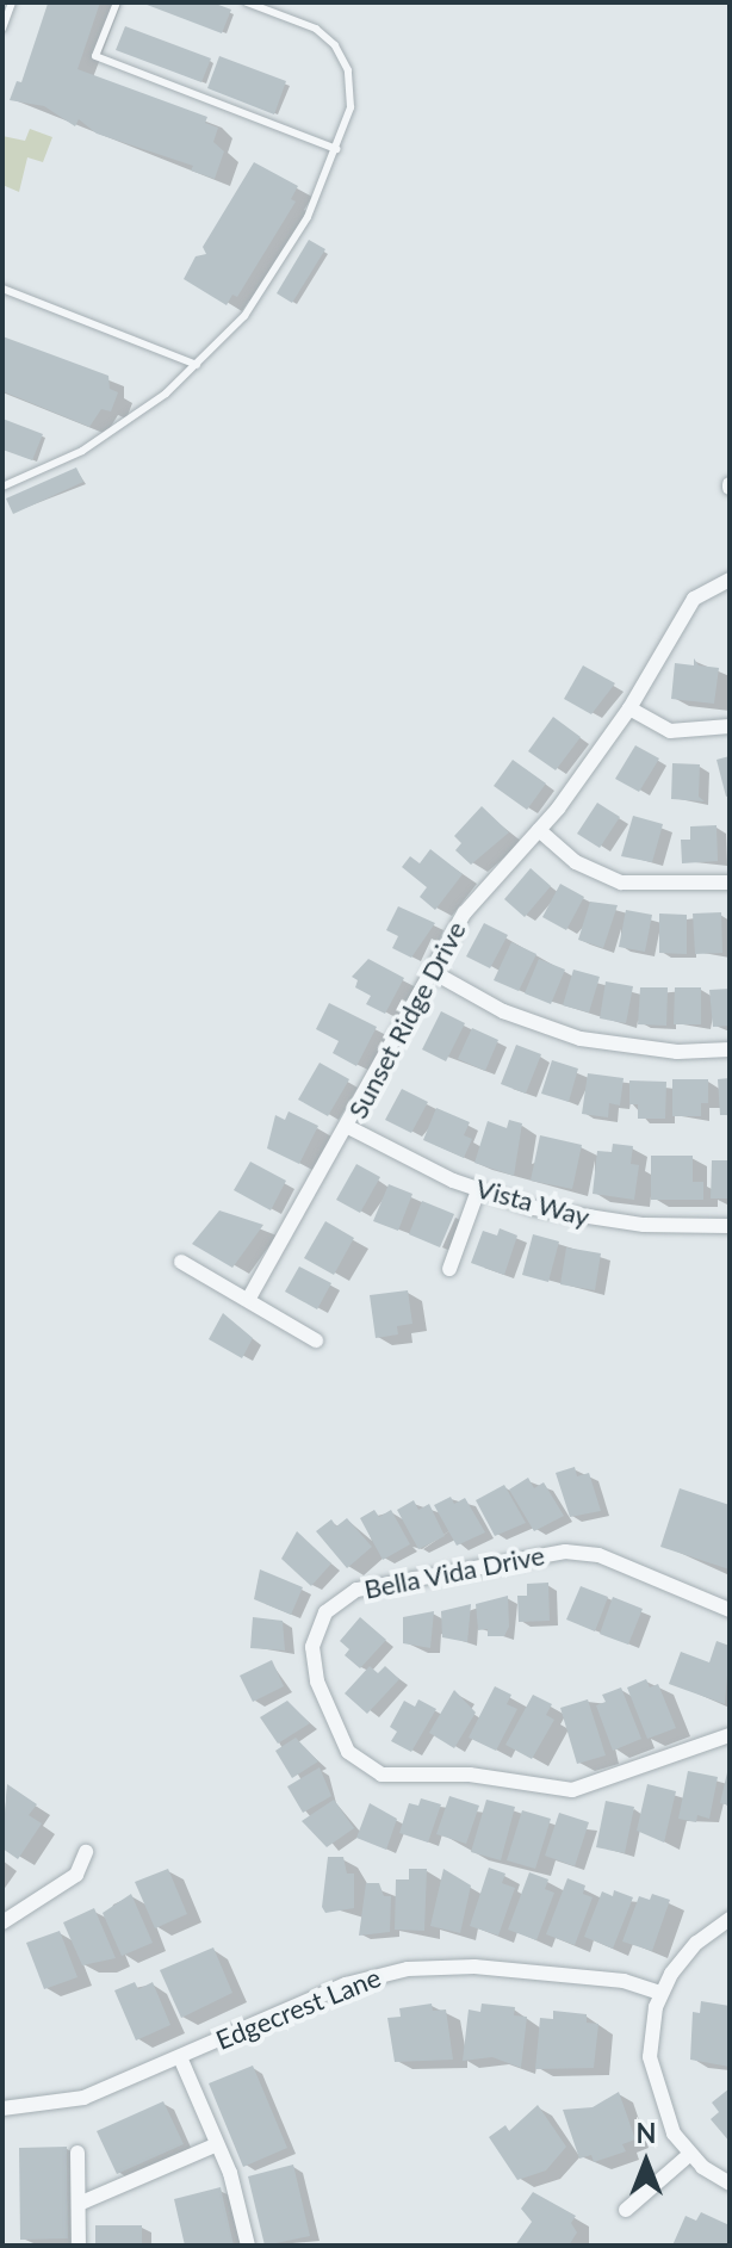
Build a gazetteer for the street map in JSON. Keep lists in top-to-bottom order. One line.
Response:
{"streets":{"street":["Sunset Ridge Drive","Vista Way","Bella Vida Drive","Edgecrest Lane"]},"crossings":[["Sunset Ridge Drive","Vista Way"]],"north":"top"}
